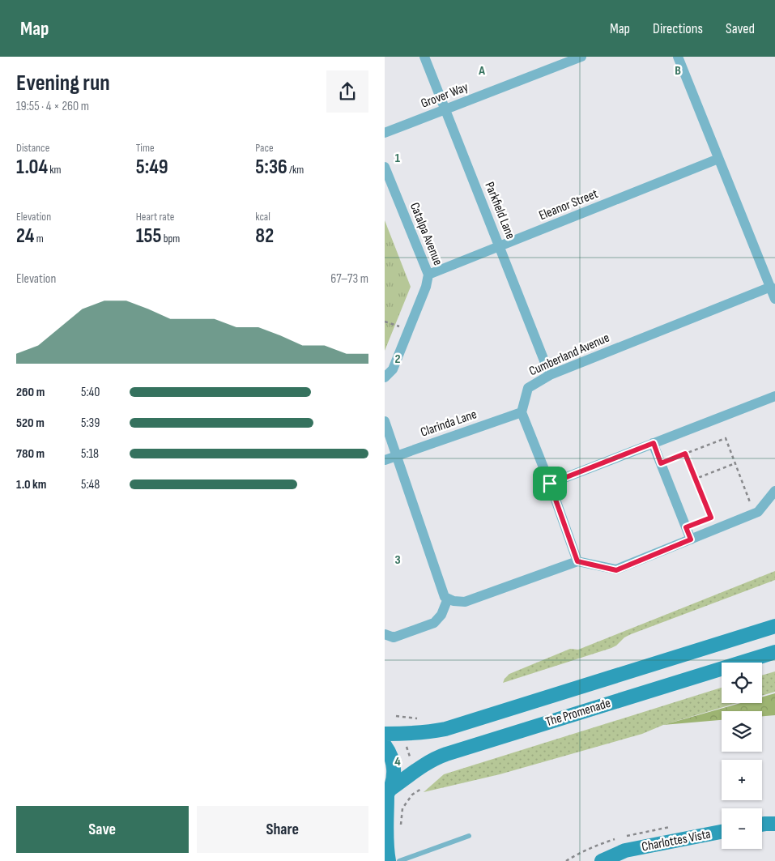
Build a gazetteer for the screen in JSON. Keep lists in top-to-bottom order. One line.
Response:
{"streets":{"main road":["The Promenade","Charlottes Vista"],"street":["Grover Way","Eleanor Street","Parkfield Lane","Catalpa Avenue","Cumberland Avenue","Clarinda Lane"]},"crossings":[["Grover Way","Parkfield Lane"],["Eleanor Street","Parkfield Lane"],["Eleanor Street","Catalpa Avenue"],["Parkfield Lane","Cumberland Avenue"],["Cumberland Avenue","Clarinda Lane"]],"page":{"header":"Map","nav":["Map","Directions","Saved"],"heading":["Evening run","19:55 · 4 × 260 m"],"stats":[["Distance","1.04 km"],["Time","5:49"],["Pace","5:36 /km"],["Elevation","24 m"],["Heart rate","155 bpm"],["kcal","82"]],"chart":["Elevation","67–73 m"],"list":[{"name":"260 m","note":"5:40"},{"name":"520 m","note":"5:39"},{"name":"780 m","note":"5:18"},{"name":"1.0 km","note":"5:48"}],"map_buttons":["+","−"],"buttons":["Save","Share"]},"grid":{"columns":["A","B"],"rows":["1","2","3","4"]}}
